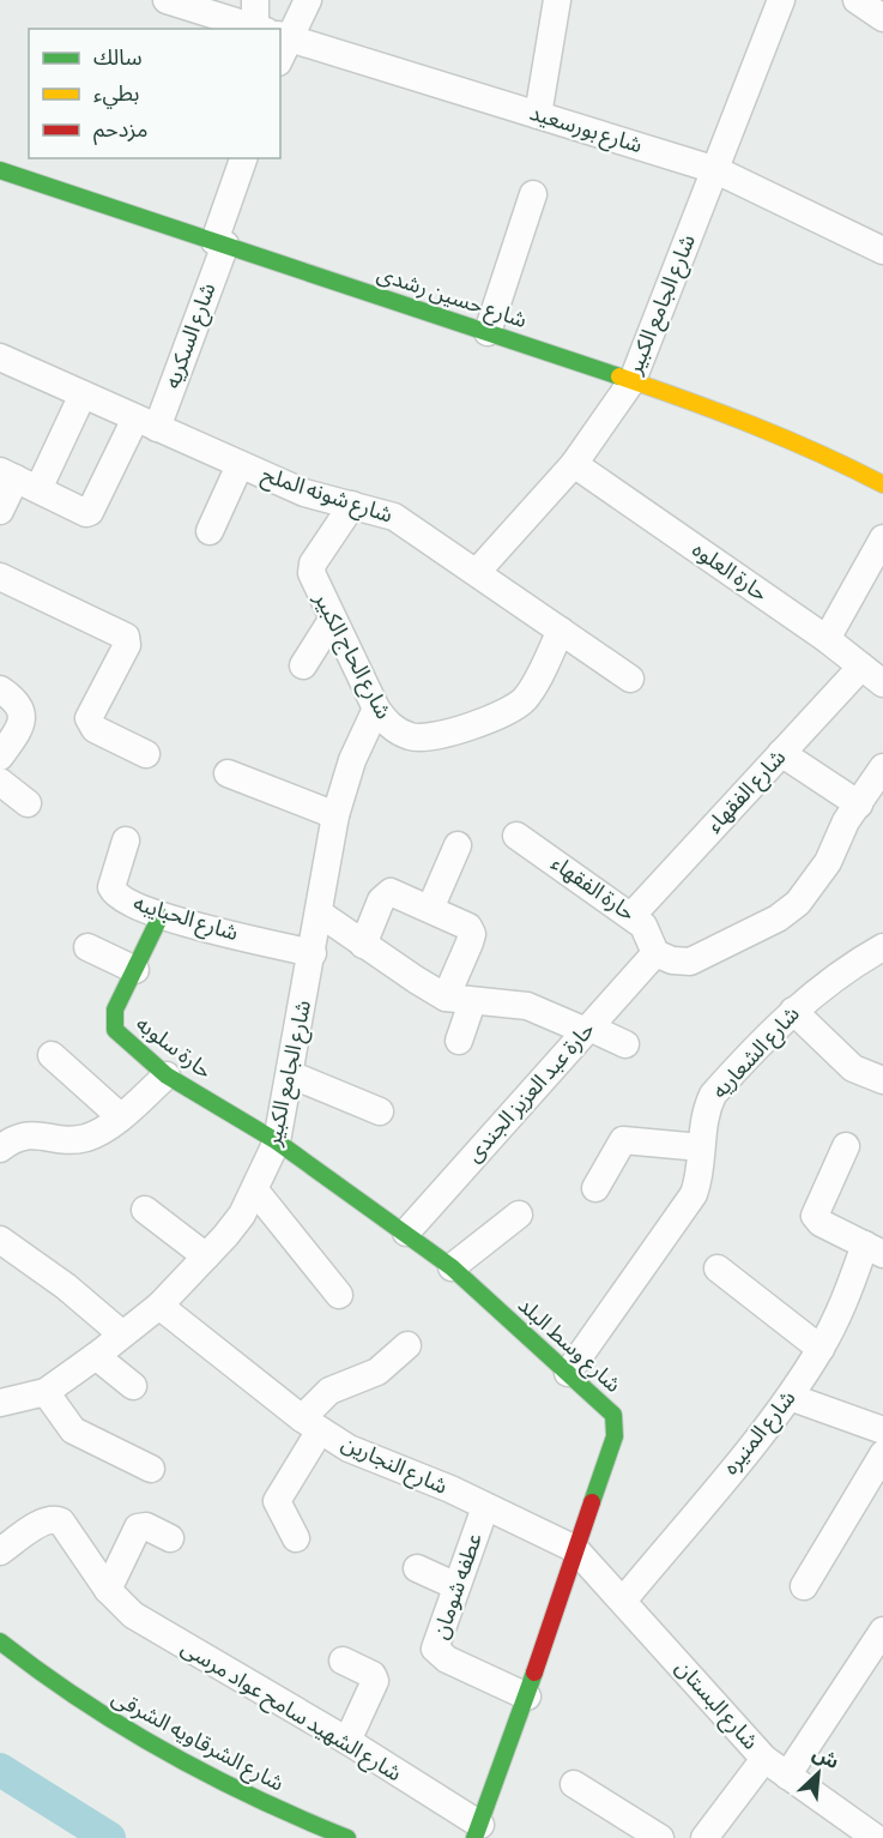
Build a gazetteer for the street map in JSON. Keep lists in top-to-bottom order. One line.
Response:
{"streets":{"street":["شارع بورسعيد","شارع حسين رشدى","شارع الجامع الكبير","شارع السكريه","شارع شونه الملح","حارة العلوه","شارع الحاج الكبير","شارع الفقهاء","حارة الفقهاء","شارع الحبايبه","حارة سلوبه","شارع الشعاريه","حارة عبد العزيز الجندى","شارع وسط البلد","شارع المنيره","شارع النجارين","عطفه شومان","شارع البستان","شارع الشهيد سامح عواد مرسى","شارع الشرقاويه الشرقى"]},"crossings":[["شارع بورسعيد","شارع الجامع الكبير"],["شارع حسين رشدى","شارع الجامع الكبير"],["شارع حسين رشدى","شارع السكريه"],["شارع الجامع الكبير","شارع شونه الملح"],["شارع الجامع الكبير","حارة العلوه"],["شارع الجامع الكبير","شارع الحاج الكبير"],["شارع الجامع الكبير","شارع الحبايبه"],["شارع الجامع الكبير","حارة سلوبه"],["شارع الجامع الكبير","شارع وسط البلد"],["شارع الجامع الكبير","شارع النجارين"],["شارع السكريه","شارع شونه الملح"],["شارع شونه الملح","شارع الحاج الكبير"],["حارة العلوه","شارع الفقهاء"],["شارع الفقهاء","حارة الفقهاء"],["حارة الفقهاء","حارة عبد العزيز الجندى"],["شارع الحبايبه","حارة سلوبه"],["حارة سلوبه","شارع وسط البلد"],["شارع الشعاريه","شارع وسط البلد"],["حارة عبد العزيز الجندى","شارع وسط البلد"],["شارع وسط البلد","شارع النجارين"],["شارع وسط البلد","عطفه شومان"],["شارع وسط البلد","شارع البستان"],["شارع وسط البلد","شارع الشهيد سامح عواد مرسى"],["شارع المنيره","شارع البستان"],["شارع النجارين","عطفه شومان"],["شارع النجارين","شارع البستان"]],"legend":["سالك","بطيء","مزدحم"],"north":"top right"}
